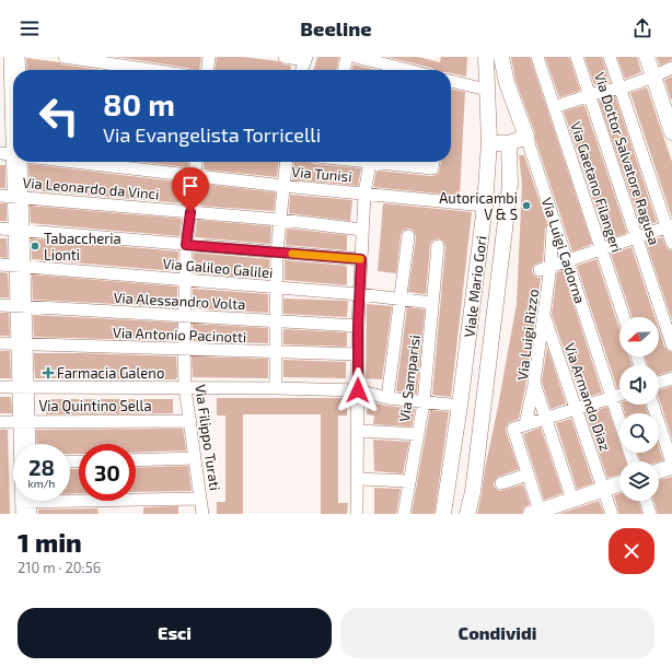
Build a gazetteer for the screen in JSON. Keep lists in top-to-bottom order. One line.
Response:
{"streets":{"street":["Via Dottor Salvatore Ragusa","Via Tunisi","Via Gaetano Filangeri","Via Leonardo da Vinci","Via Luigi Cadorna","Via Galileo Galilei","Viale Mario Gori","Via Alessandro Volta","Via Antonio Pacinotti","Via Luigi Rizzo","Via Samparisi","Via Armando Diaz","Via Quintino Sella","Via Filippo Turati"]},"crossings":[["Via Tunisi","Viale Mario Gori"],["Via Tunisi","Via Filippo Turati"],["Via Leonardo da Vinci","Via Filippo Turati"],["Via Luigi Cadorna","Via Luigi Rizzo"],["Via Galileo Galilei","Via Samparisi"],["Via Galileo Galilei","Via Filippo Turati"],["Via Alessandro Volta","Via Filippo Turati"],["Via Antonio Pacinotti","Via Filippo Turati"],["Via Luigi Rizzo","Via Armando Diaz"],["Via Quintino Sella","Via Filippo Turati"]],"places":{"other":["Autoricambi V & S","Tabaccheria Lionti"],"health":["Farmacia Galeno"]},"north":"left","page":{"header":"Beeline","turn":["80 m","Via Evangelista Torricelli"],"speed":"28 km/h","limit":"30","heading":["1 min","210 m · 20:56"],"buttons":["Esci","Condividi"]}}
